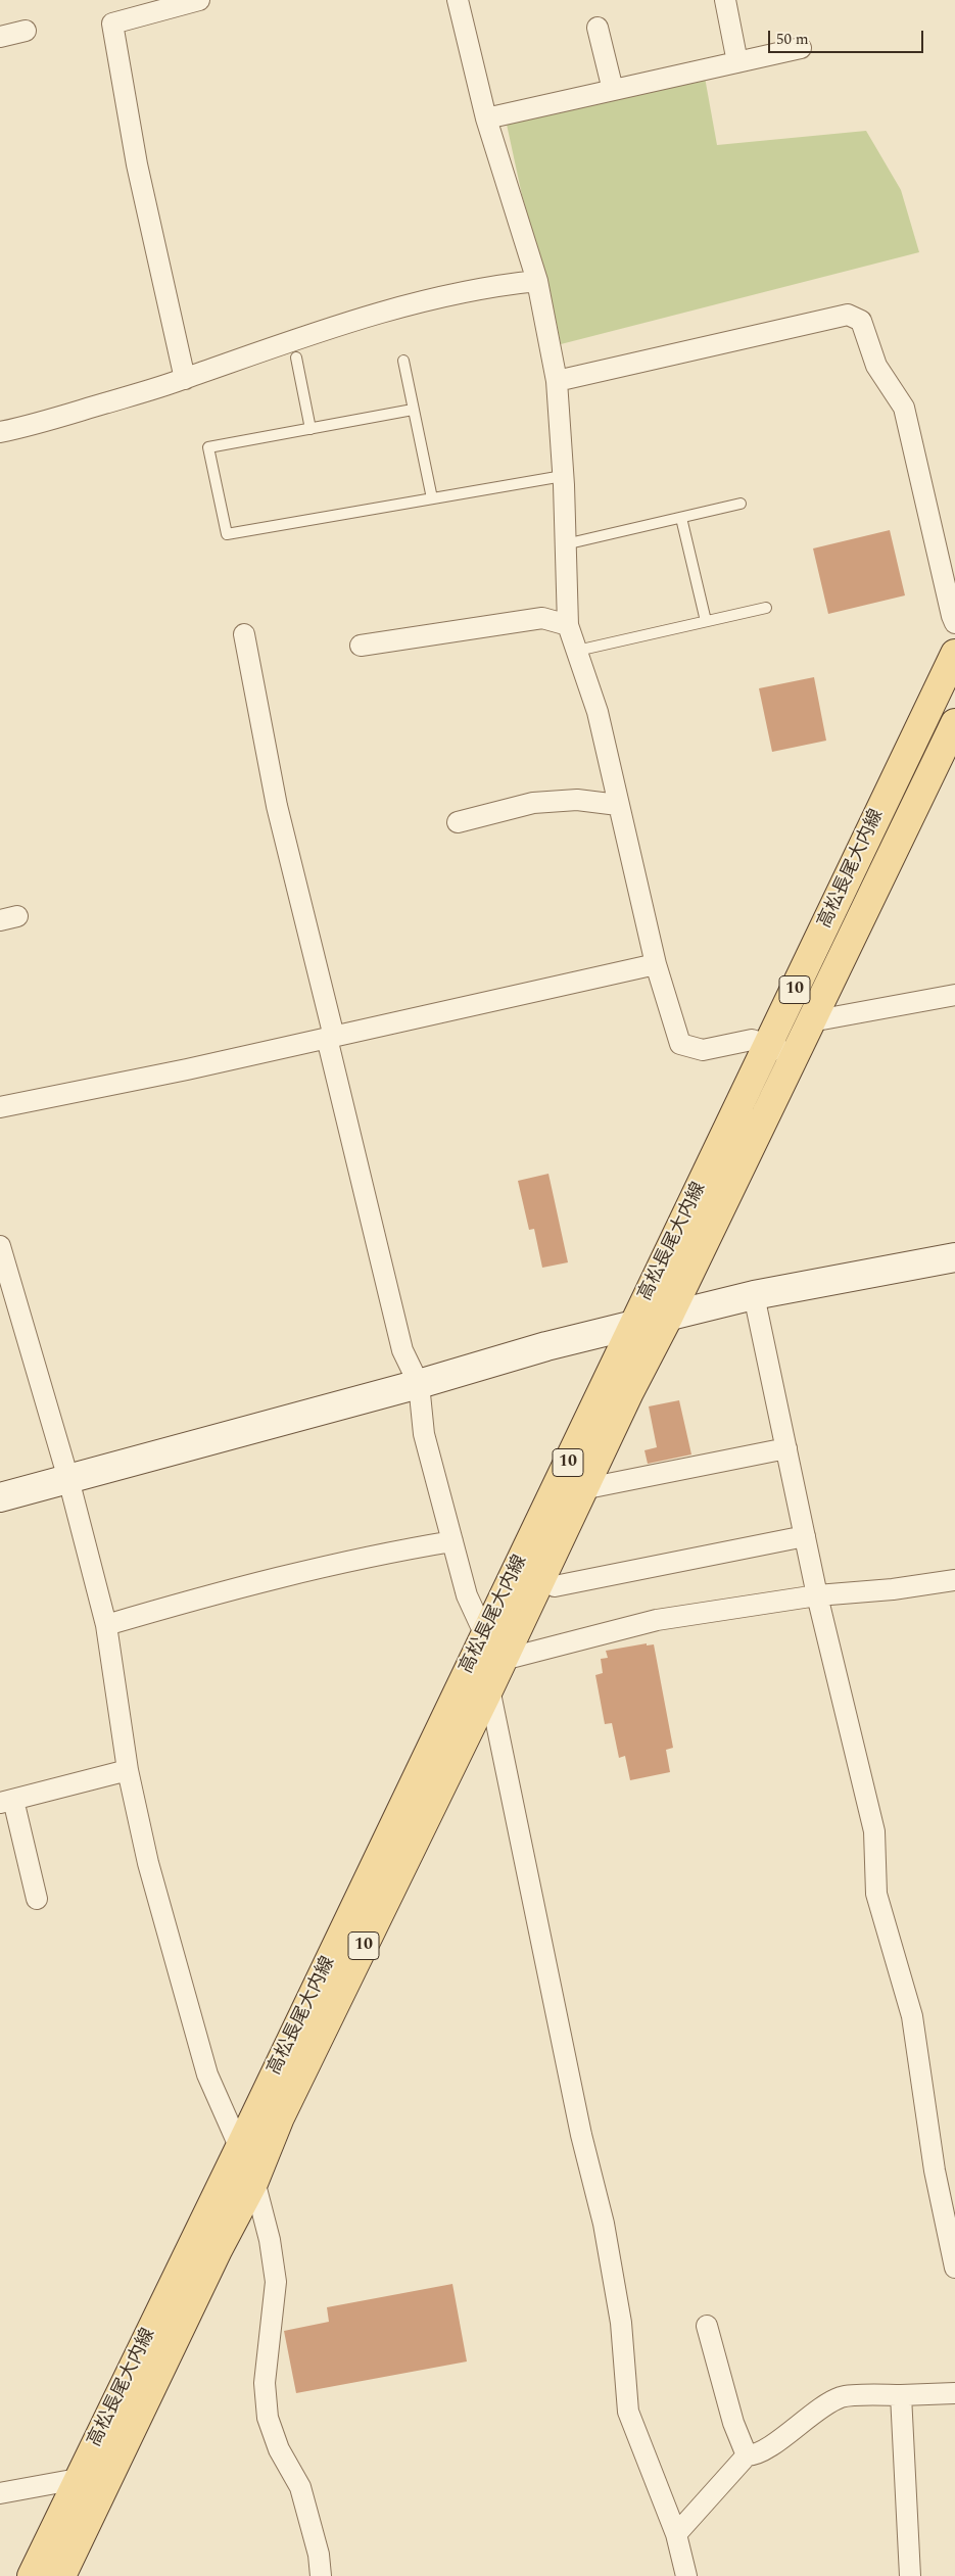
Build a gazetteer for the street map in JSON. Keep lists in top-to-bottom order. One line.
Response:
{"streets":{"main road":["高松長尾大内線","10"]},"scale_bar":"50 m"}
